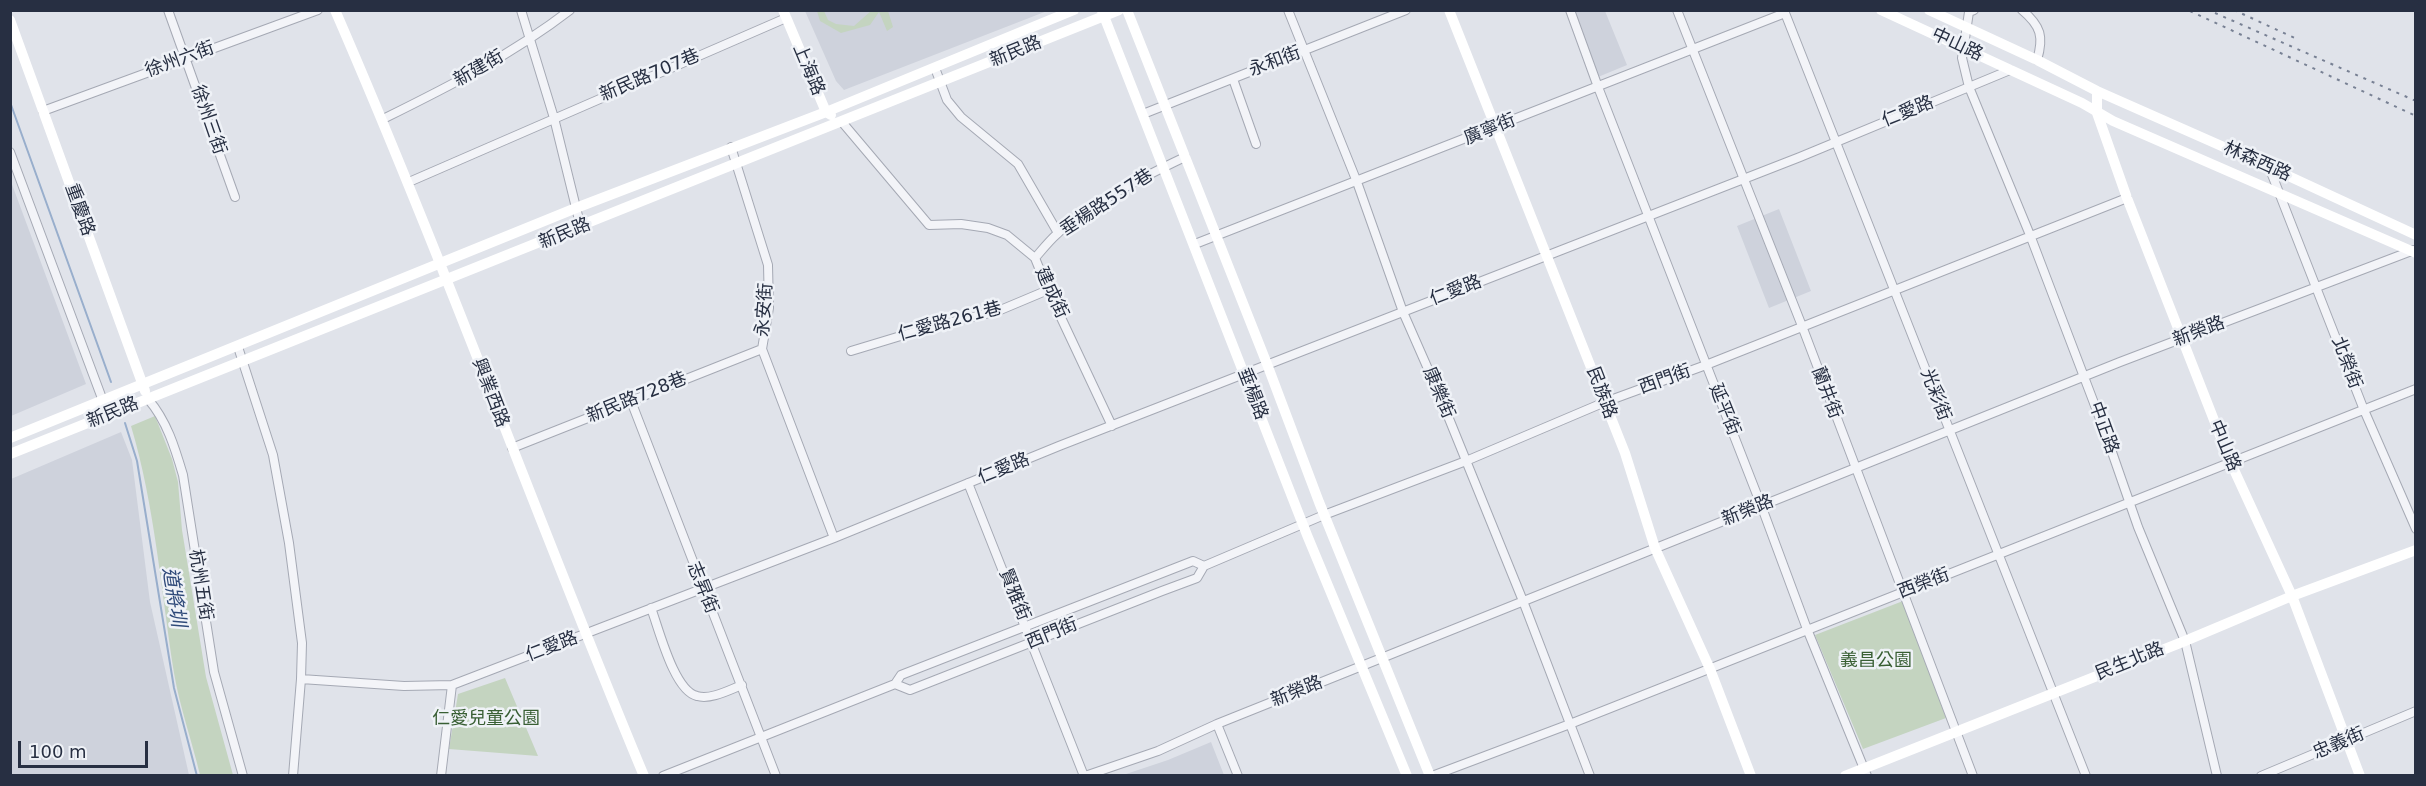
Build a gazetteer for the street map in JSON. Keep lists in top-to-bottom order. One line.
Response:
{"streets":{"street":["中山路","新民路","徐州六街","永和街","新建街","上海路","新民路707巷","仁愛路","徐州三街","廣寧街","林森西路","垂楊路557巷","重慶路","建成街","永安街","仁愛路261巷","新榮路","北榮街","西門街","興業西路","康樂街","民族路","蘭井街","垂楊路","光彩街","新民路728巷","延平街","中正路","西榮街","杭州五街","志昇街","賢雅街","民生北路","忠義街"]},"crossings":[["中山路","仁愛路"],["中山路","林森西路"],["中山路","新榮路"],["中山路","西門街"],["中山路","中正路"],["中山路","西榮街"],["中山路","民生北路"],["中山路","忠義街"],["新民路","上海路"],["新民路","重慶路"],["新民路","建成街"],["新民路","永安街"],["新民路","興業西路"],["新民路","垂楊路"],["新民路","杭州五街"],["徐州六街","徐州三街"],["徐州六街","重慶路"],["永和街","康樂街"],["永和街","垂楊路"],["新建街","興業西路"],["上海路","新民路707巷"],["上海路","建成街"],["新民路707巷","興業西路"],["仁愛路","建成街"],["仁愛路","永安街"],["仁愛路","興業西路"],["仁愛路","康樂街"],["仁愛路","民族路"],["仁愛路","蘭井街"],["仁愛路","垂楊路"],["仁愛路","光彩街"],["仁愛路","延平街"],["仁愛路","中正路"],["仁愛路","志昇街"],["仁愛路","賢雅街"],["廣寧街","康樂街"],["廣寧街","民族路"],["廣寧街","蘭井街"],["廣寧街","垂楊路"],["廣寧街","光彩街"],["廣寧街","延平街"],["林森西路","新榮路"],["林森西路","北榮街"],["垂楊路557巷","建成街"],["垂楊路557巷","垂楊路"],["重慶路","杭州五街"],["建成街","仁愛路261巷"],["永安街","新民路728巷"],["新榮路","北榮街"],["新榮路","康樂街"],["新榮路","民族路"],["新榮路","蘭井街"],["新榮路","垂楊路"],["新榮路","光彩街"],["新榮路","延平街"],["新榮路","中正路"],["新榮路","賢雅街"],["北榮街","西榮街"],["西門街","康樂街"],["西門街","民族路"],["西門街","蘭井街"],["西門街","垂楊路"],["西門街","光彩街"],["西門街","延平街"],["西門街","中正路"],["西門街","志昇街"],["西門街","賢雅街"],["興業西路","新民路728巷"],["康樂街","西榮街"],["民族路","西榮街"],["蘭井街","西榮街"],["蘭井街","民生北路"],["垂楊路","西榮街"],["光彩街","西榮街"],["光彩街","民生北路"],["新民路728巷","志昇街"],["延平街","西榮街"],["延平街","民生北路"],["中正路","西榮街"],["中正路","民生北路"]],"water":["道將圳"],"parks":["義昌公園","仁愛兒童公園"],"scale_bar":"100 m"}
